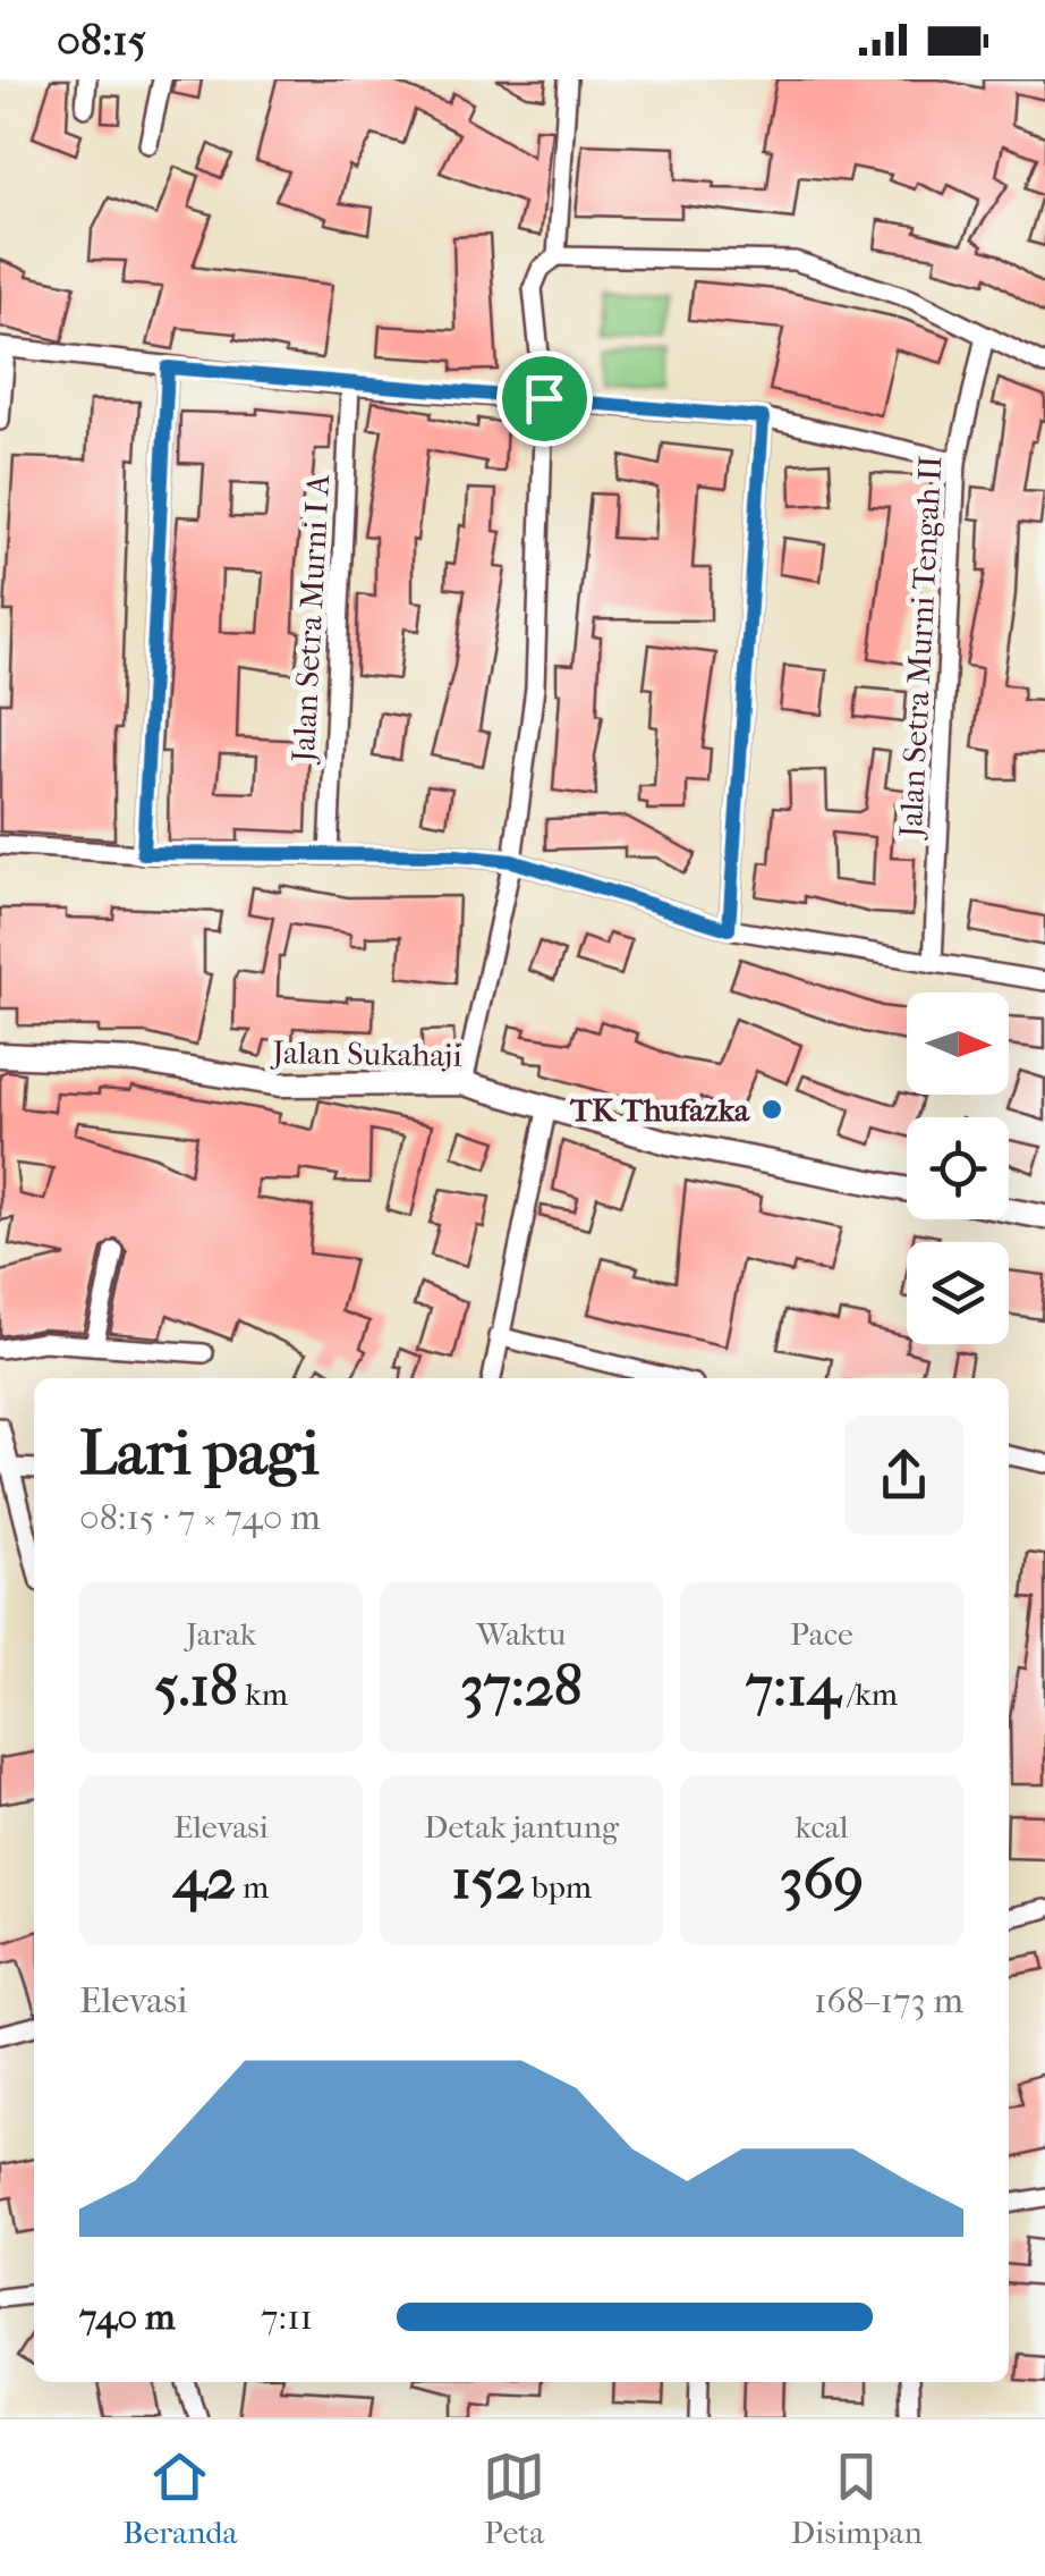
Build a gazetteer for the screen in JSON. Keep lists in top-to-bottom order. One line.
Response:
{"streets":{"street":["Jalan Setra Murni I A","Jalan Setra Murni Tengah II","Jalan Sukahaji"]},"places":["TK Thufazka"],"north":"right","page":{"status":"08:15","heading":["Lari pagi","08:15 · 7 × 740 m"],"stats":[["Jarak","5.18 km"],["Waktu","37:28"],["Pace","7:14 /km"],["Elevasi","42 m"],["Detak jantung","152 bpm"],["kcal","369"]],"chart":["Elevasi","168–173 m"],"list":[{"name":"740 m","note":"7:11"}],"tabs":["Beranda","Peta","Disimpan"]}}
